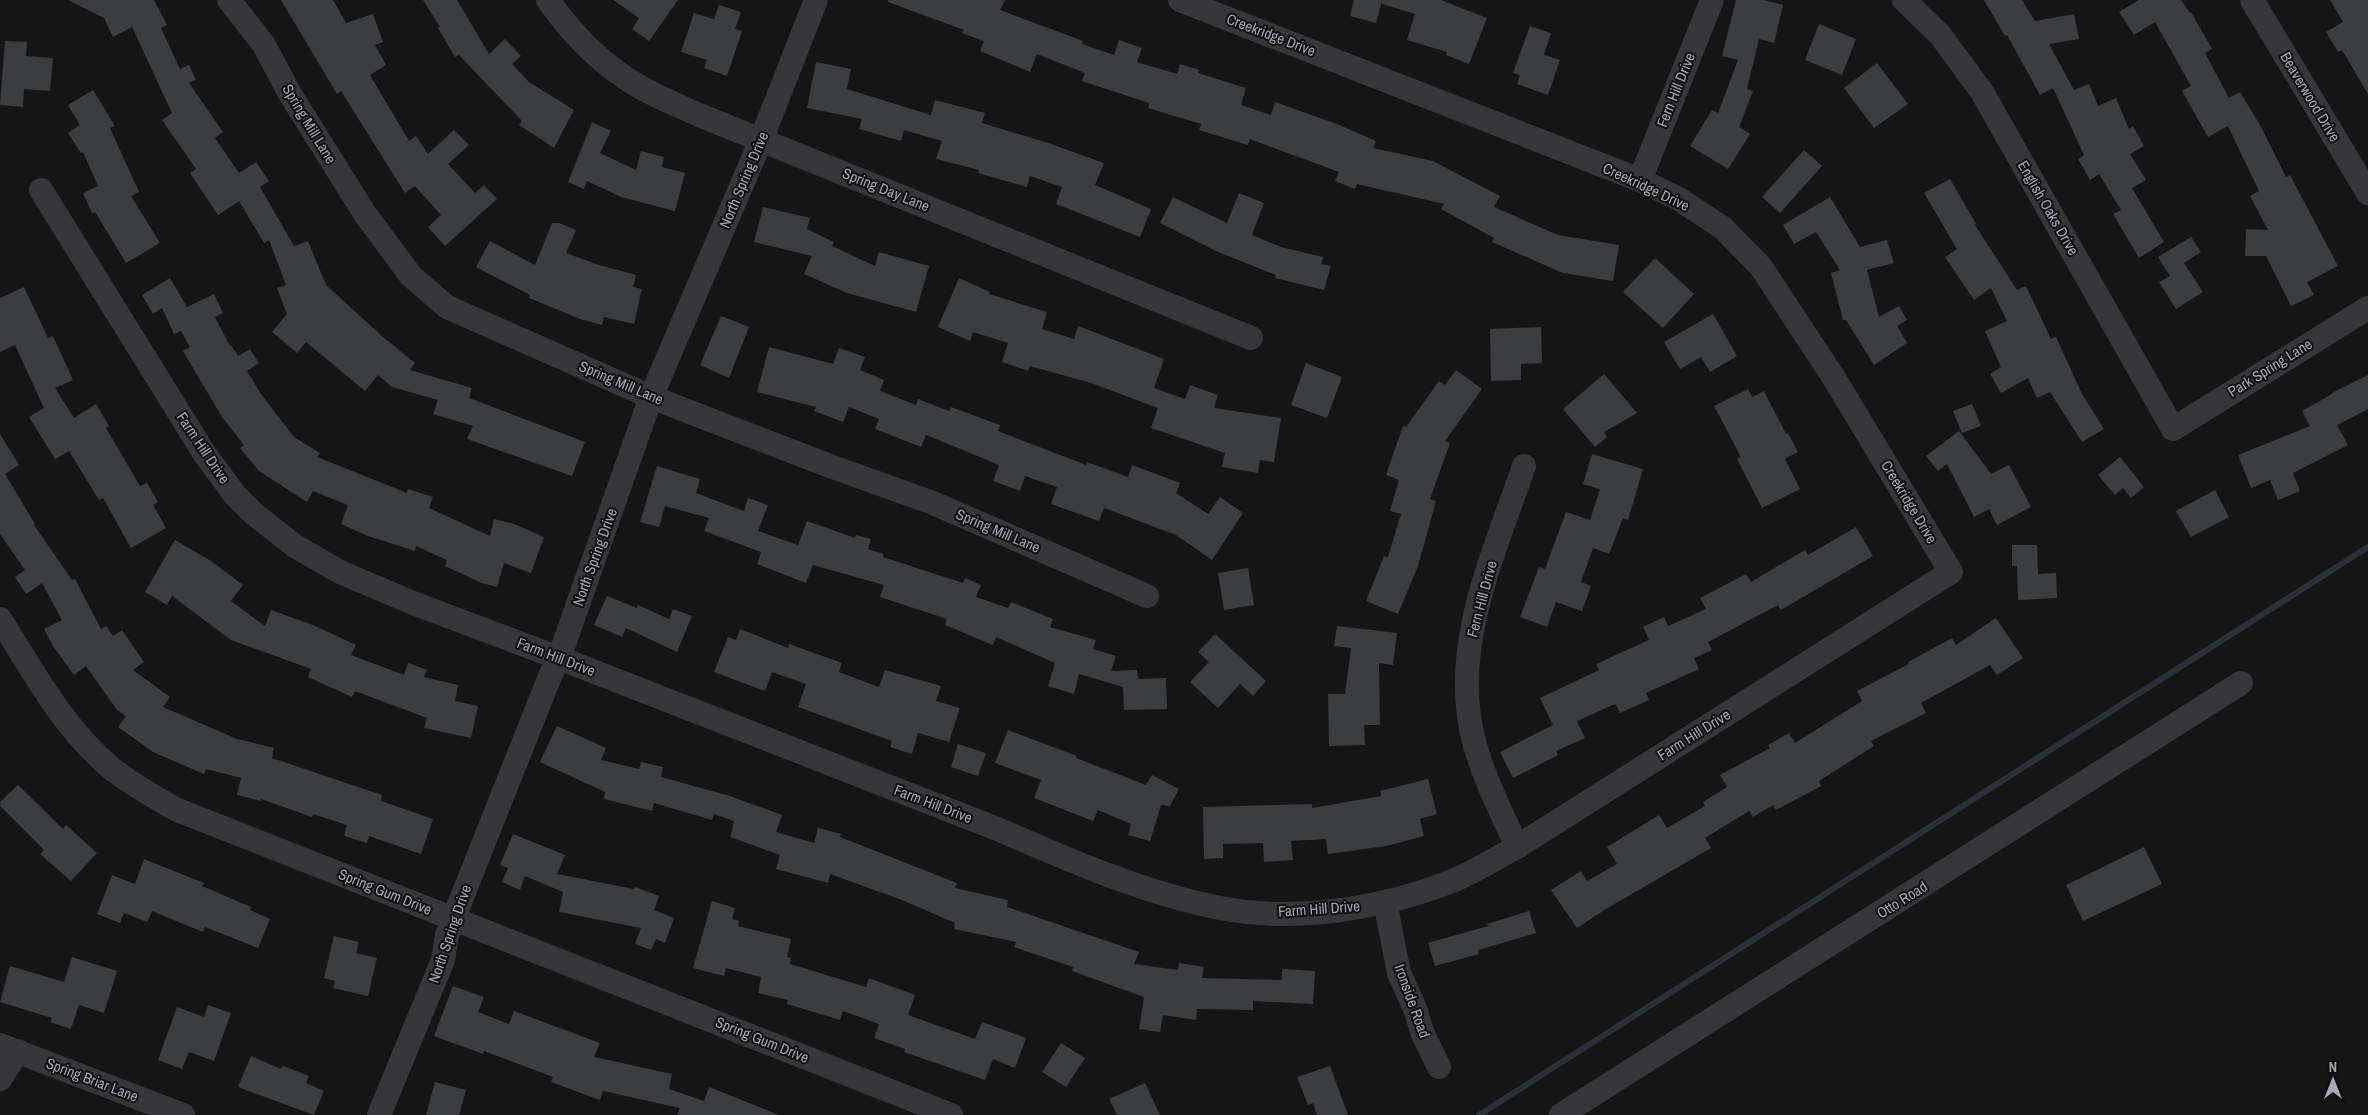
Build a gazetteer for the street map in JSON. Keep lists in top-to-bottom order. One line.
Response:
{"streets":{"street":["Creekridge Drive","Fern Hill Drive","Beaverwood Drive","Spring Mill Lane","North Spring Drive","Spring Day Lane","English Oaks Drive","Park Spring Lane","Farm Hill Drive","Spring Gum Drive","Otto Road","Ironside Road","Spring Briar Lane"]},"crossings":[["Creekridge Drive","Fern Hill Drive"],["Creekridge Drive","Farm Hill Drive"],["Fern Hill Drive","Farm Hill Drive"],["Spring Mill Lane","North Spring Drive"],["North Spring Drive","Spring Day Lane"],["North Spring Drive","Farm Hill Drive"],["North Spring Drive","Spring Gum Drive"],["English Oaks Drive","Park Spring Lane"],["Farm Hill Drive","Ironside Road"]],"north":"top"}
